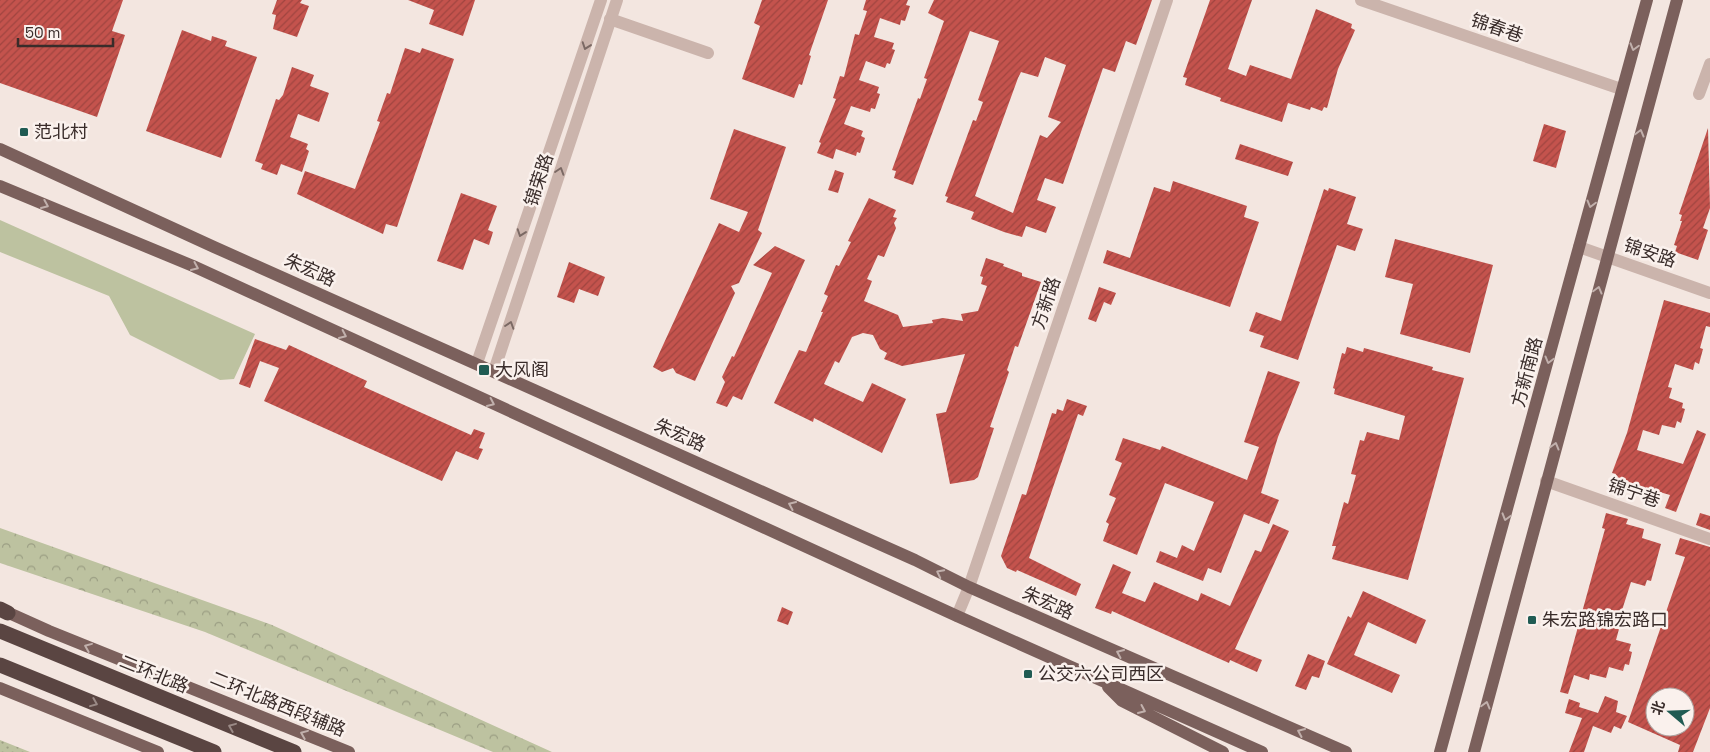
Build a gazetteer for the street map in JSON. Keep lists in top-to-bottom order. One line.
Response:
{"streets":{"highway":["二环北路"],"main road":["朱宏路","方新南路","二环北路西段辅路"],"street":["锦春巷","锦荣路","锦安路","方新路","锦宁巷"]},"crossings":[["锦春巷","方新南路"],["锦荣路","朱宏路"],["锦安路","方新南路"],["朱宏路","方新路"]],"places":{"transit":["范北村","大风阁","朱宏路锦宏路口","公交六公司西区"]},"scale_bar":"50 m","north":"left"}
